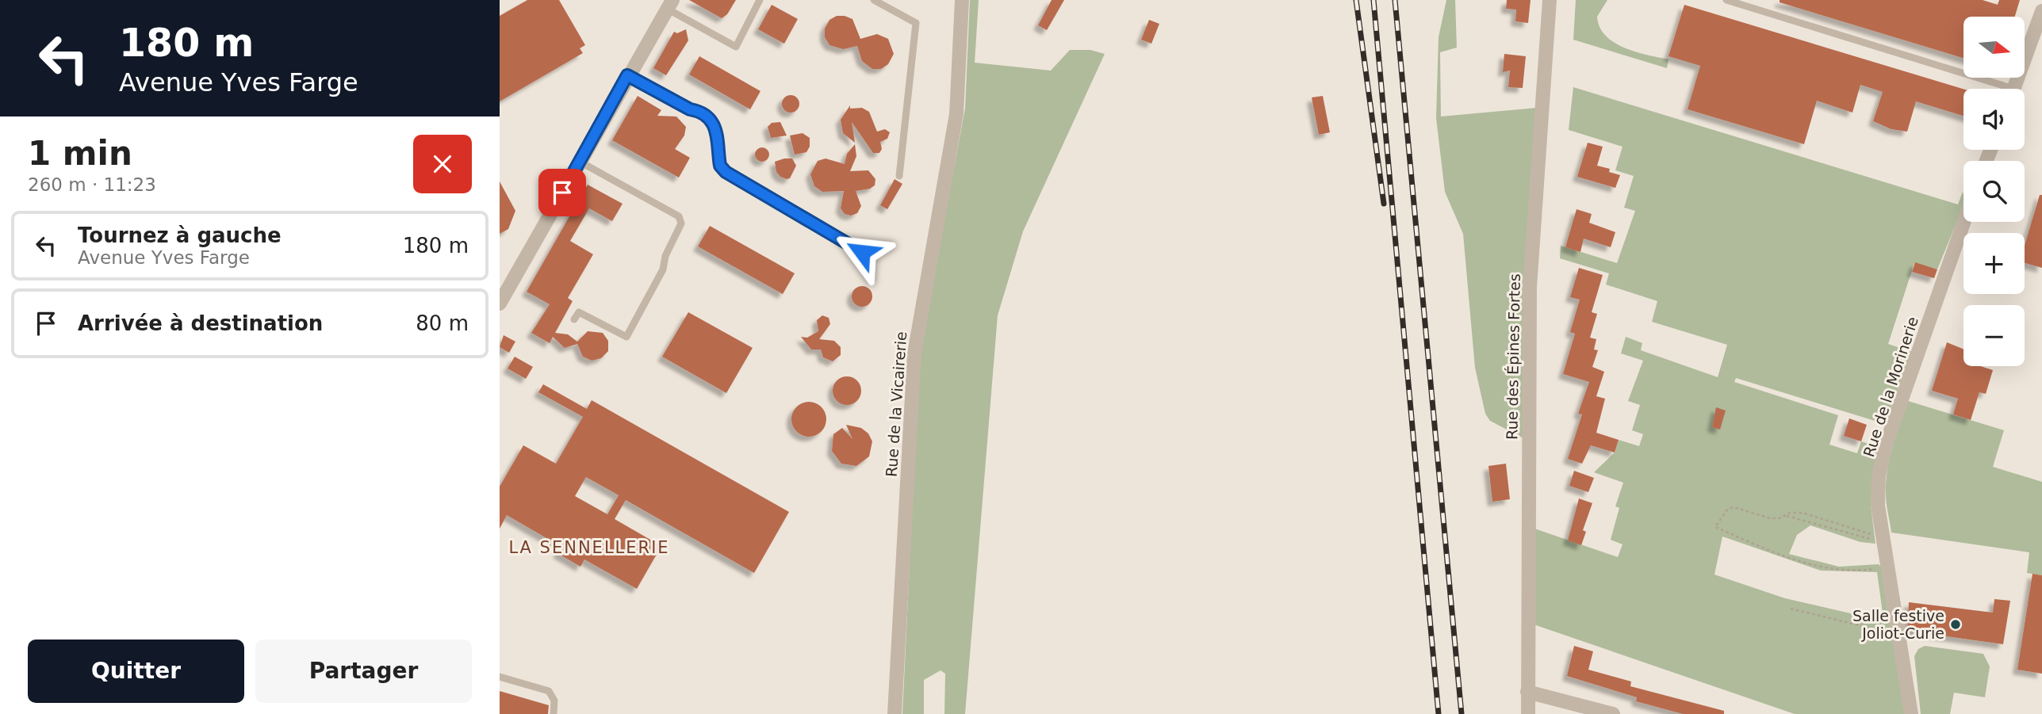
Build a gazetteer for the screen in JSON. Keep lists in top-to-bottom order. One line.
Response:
{"streets":{"street":["Rue des Épines Fortes","Rue de la Morinerie","Rue de la Vicairerie"]},"districts":["LA SENNELLERIE"],"places":["Salle festive Joliot-Curie"],"north":"right","page":{"turn":["180 m","Avenue Yves Farge"],"map_buttons":["+","−"],"heading":["1 min","260 m · 11:23"],"list":[{"name":"Tournez à gauche","note":"Avenue Yves Farge","value":"180 m"},{"name":"Arrivée à destination","value":"80 m"}],"buttons":["Quitter","Partager"]}}
